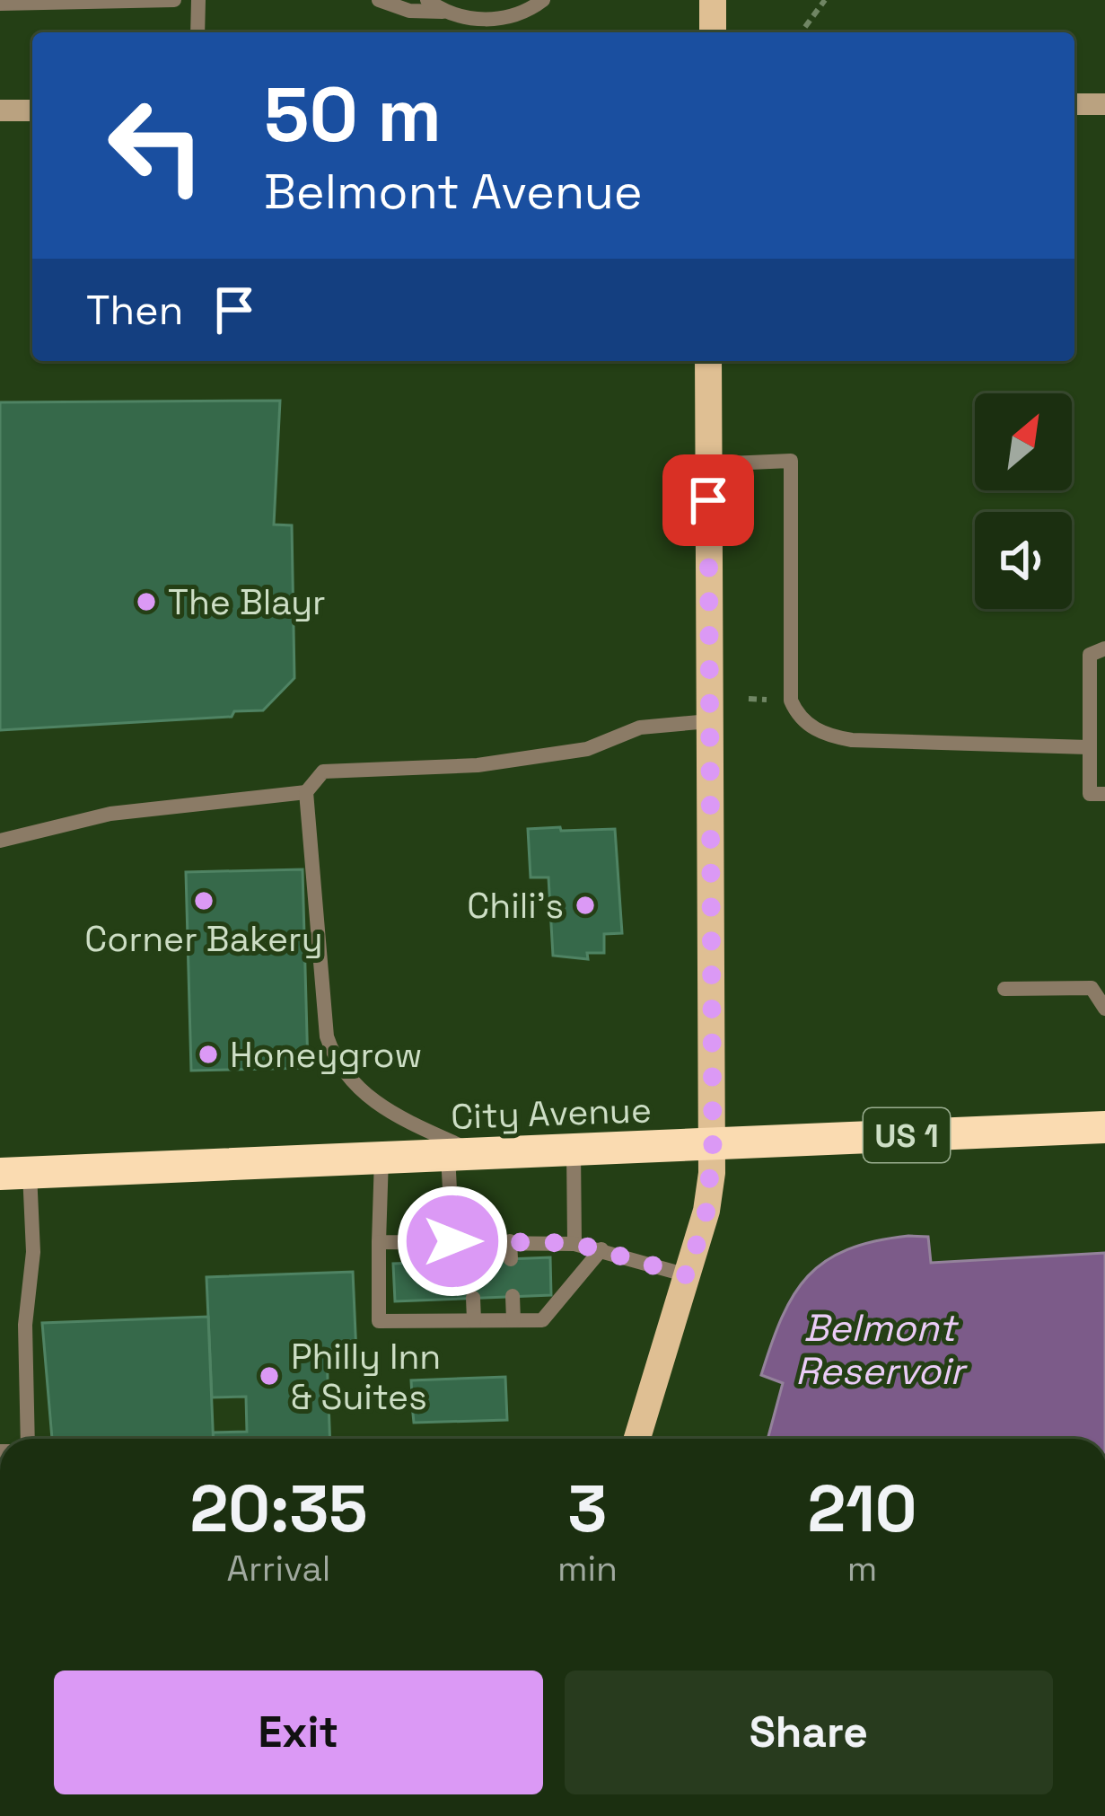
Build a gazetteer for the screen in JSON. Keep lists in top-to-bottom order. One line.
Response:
{"streets":{"highway":["City Avenue","US 1"]},"water":["Belmont Reservoir"],"places":["The Blayr","Corner Bakery","Chili's","Honeygrow","Philly Inn & Suites"],"north":"top right","page":{"turn":["50 m","Belmont Avenue"],"then":"Then","eta":["20:35","Arrival","3","min","210","m"],"buttons":["Exit","Share"]}}
